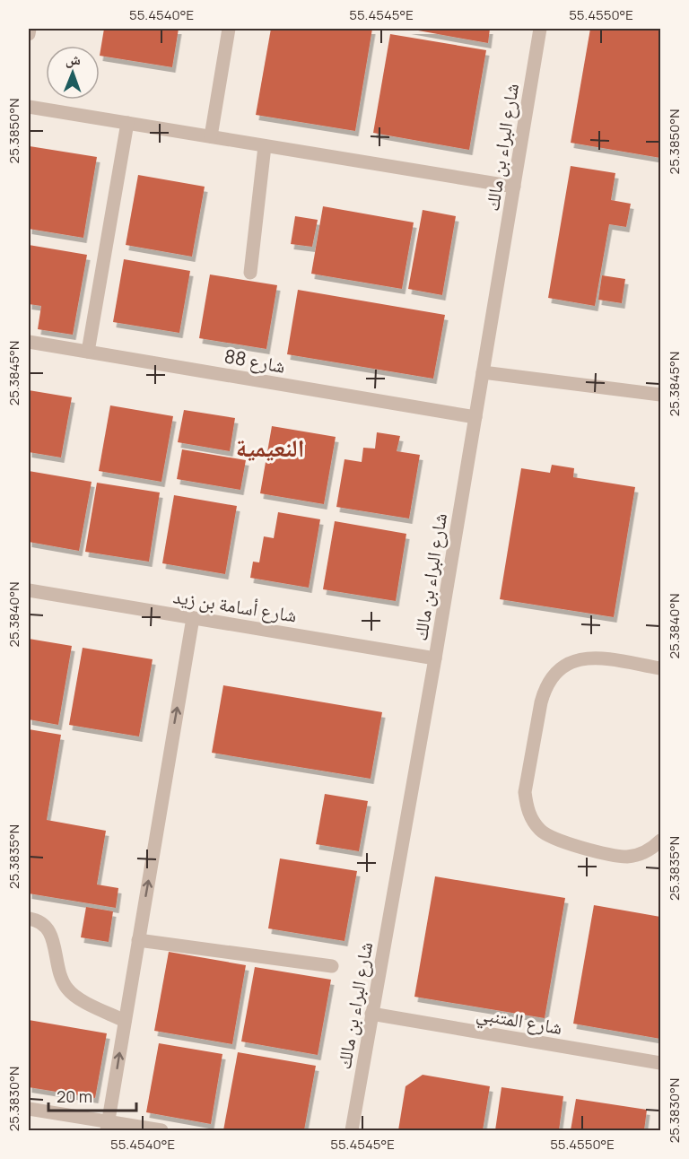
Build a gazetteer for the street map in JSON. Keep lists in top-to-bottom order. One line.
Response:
{"streets":{"street":["شارع البراء بن مالك","شارع 88","شارع أسامة بن زيد","شارع المتنبي"]},"crossings":[["شارع البراء بن مالك","شارع 88"],["شارع البراء بن مالك","شارع أسامة بن زيد"],["شارع البراء بن مالك","شارع المتنبي"]],"districts":["النعيمية"],"scale_bar":"20 m","north":"top","coordinates":["55.4540°E","55.4545°E","55.4550°E","25.3850°N","25.3845°N","25.3840°N","25.3835°N","25.3830°N"]}
